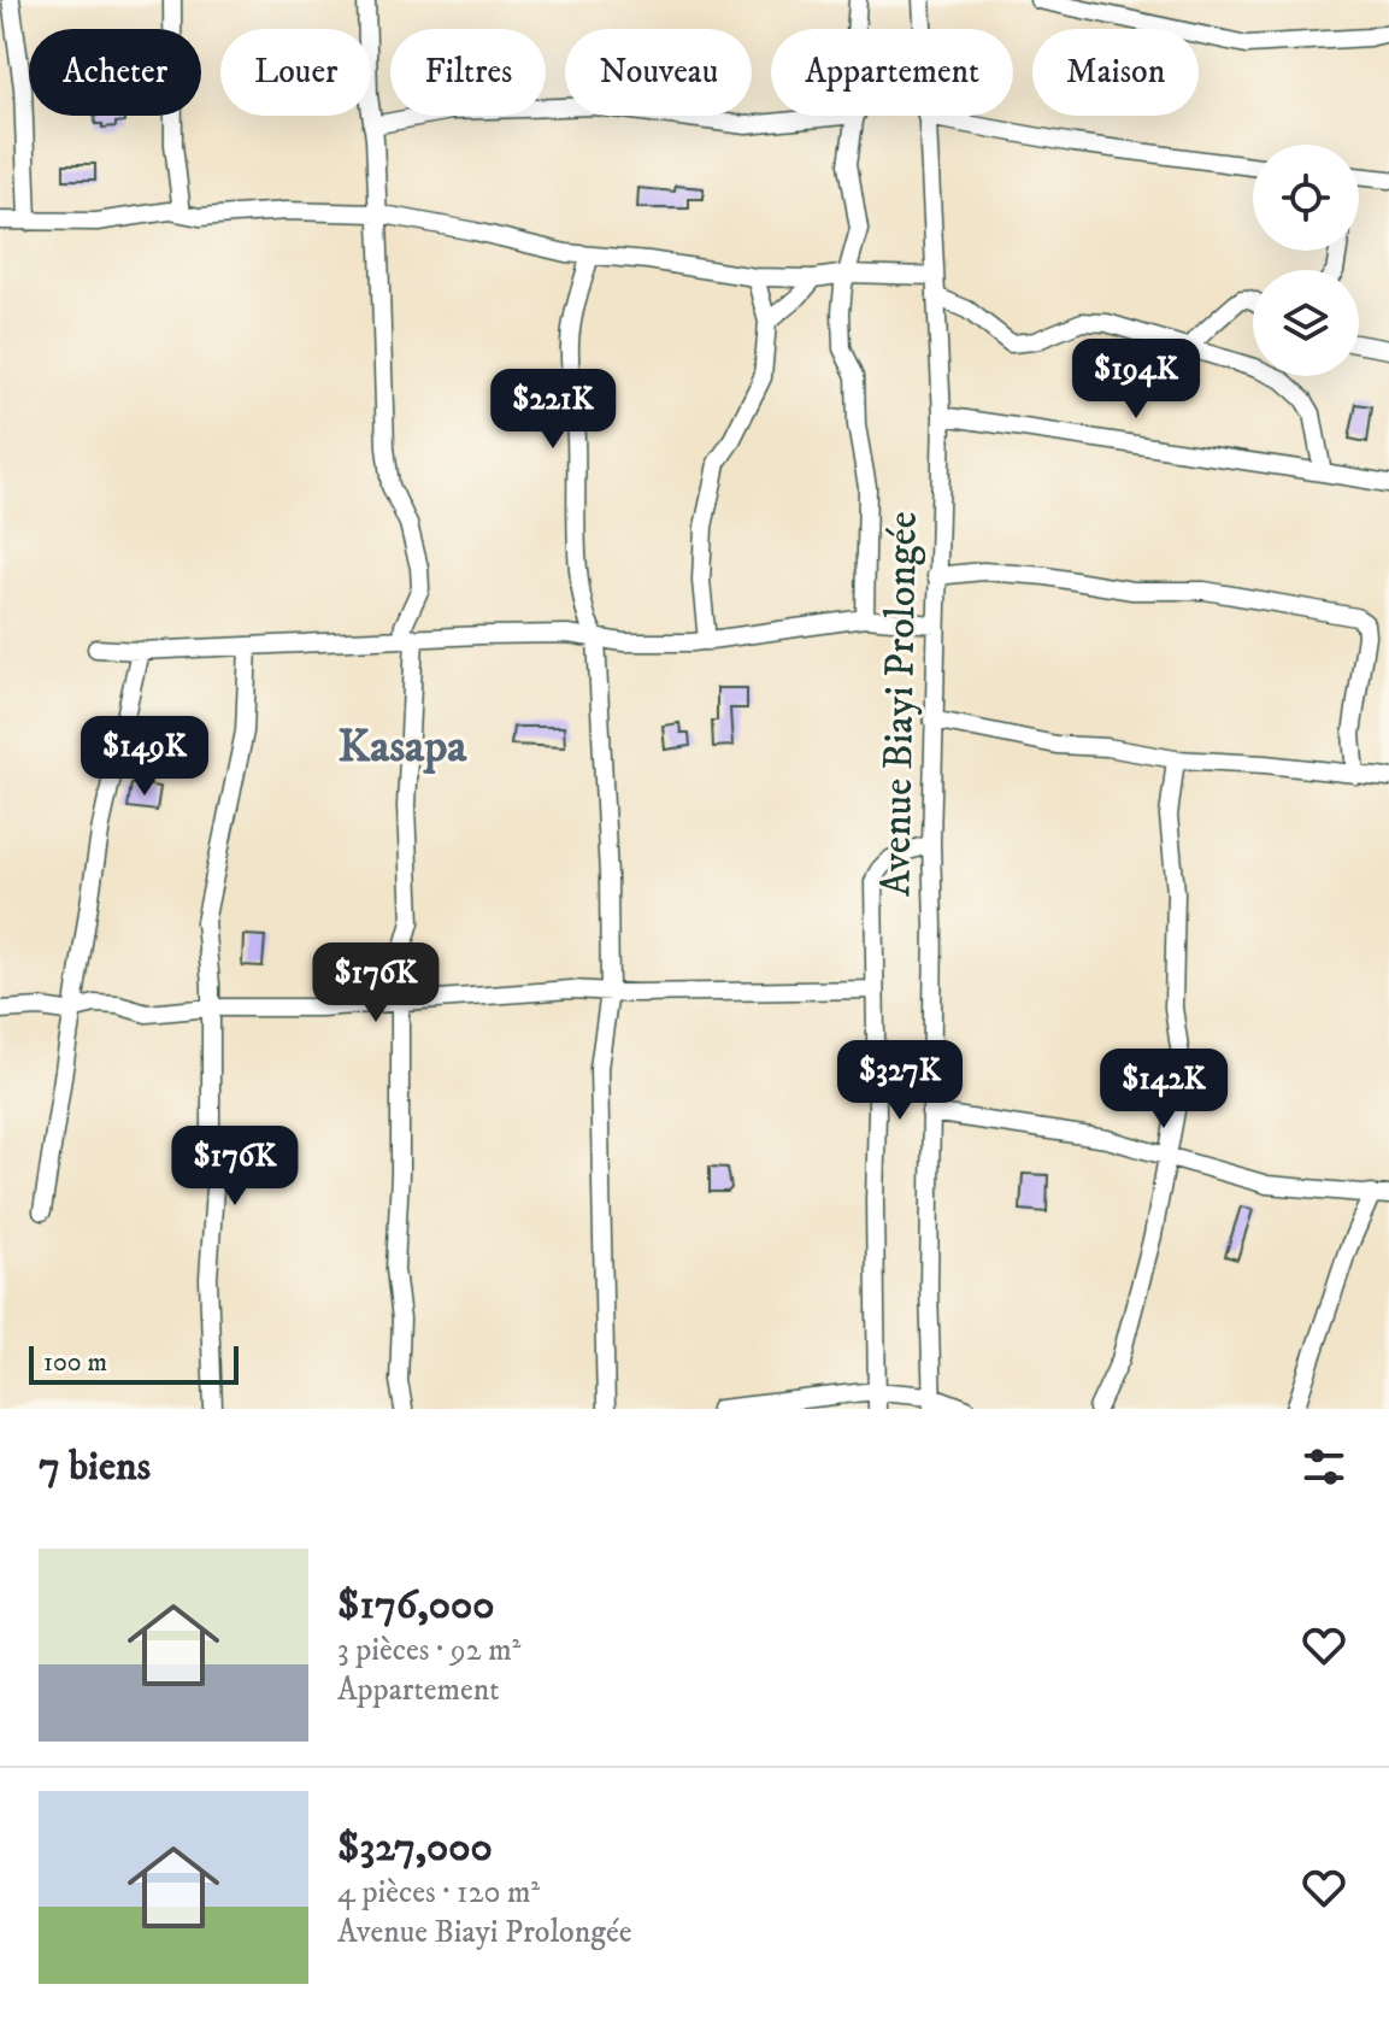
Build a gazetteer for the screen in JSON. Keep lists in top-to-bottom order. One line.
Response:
{"streets":{"street":["Avenue Biayi Prolongée"]},"districts":["Kasapa"],"scale_bar":"100 m","page":{"chip":["Acheter","Louer","Filtres","Nouveau","Appartement","Maison"],"price":["$194K","$221K","$149K","$176K","$327K","$142K","$176K"],"scale":"100 m","heading":"7 biens","list":[{"name":"$176,000","note":"3 pièces · 92 m² · Appartement"},{"name":"$327,000","note":"4 pièces · 120 m² · Avenue Biayi Prolongée"}]}}
